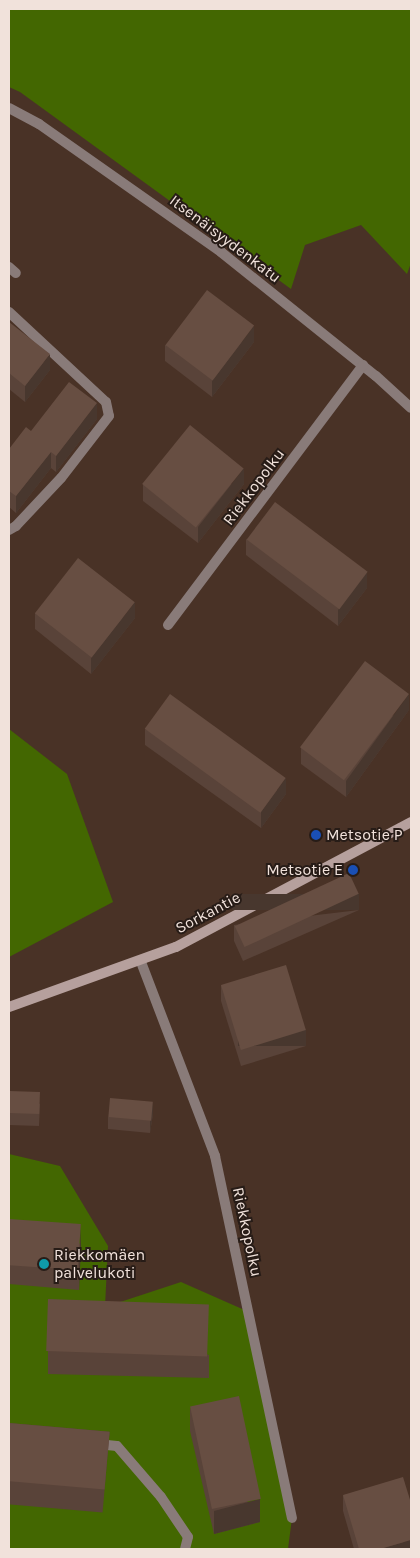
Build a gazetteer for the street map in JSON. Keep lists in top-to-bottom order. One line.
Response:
{"streets":{"street":["Itsenäisyydenkatu","Riekkopolku","Sorkantie"]},"crossings":[["Itsenäisyydenkatu","Riekkopolku"],["Riekkopolku","Sorkantie"]],"places":["Metsotie P","Metsotie E","Riekkomäen palvelukoti"]}
